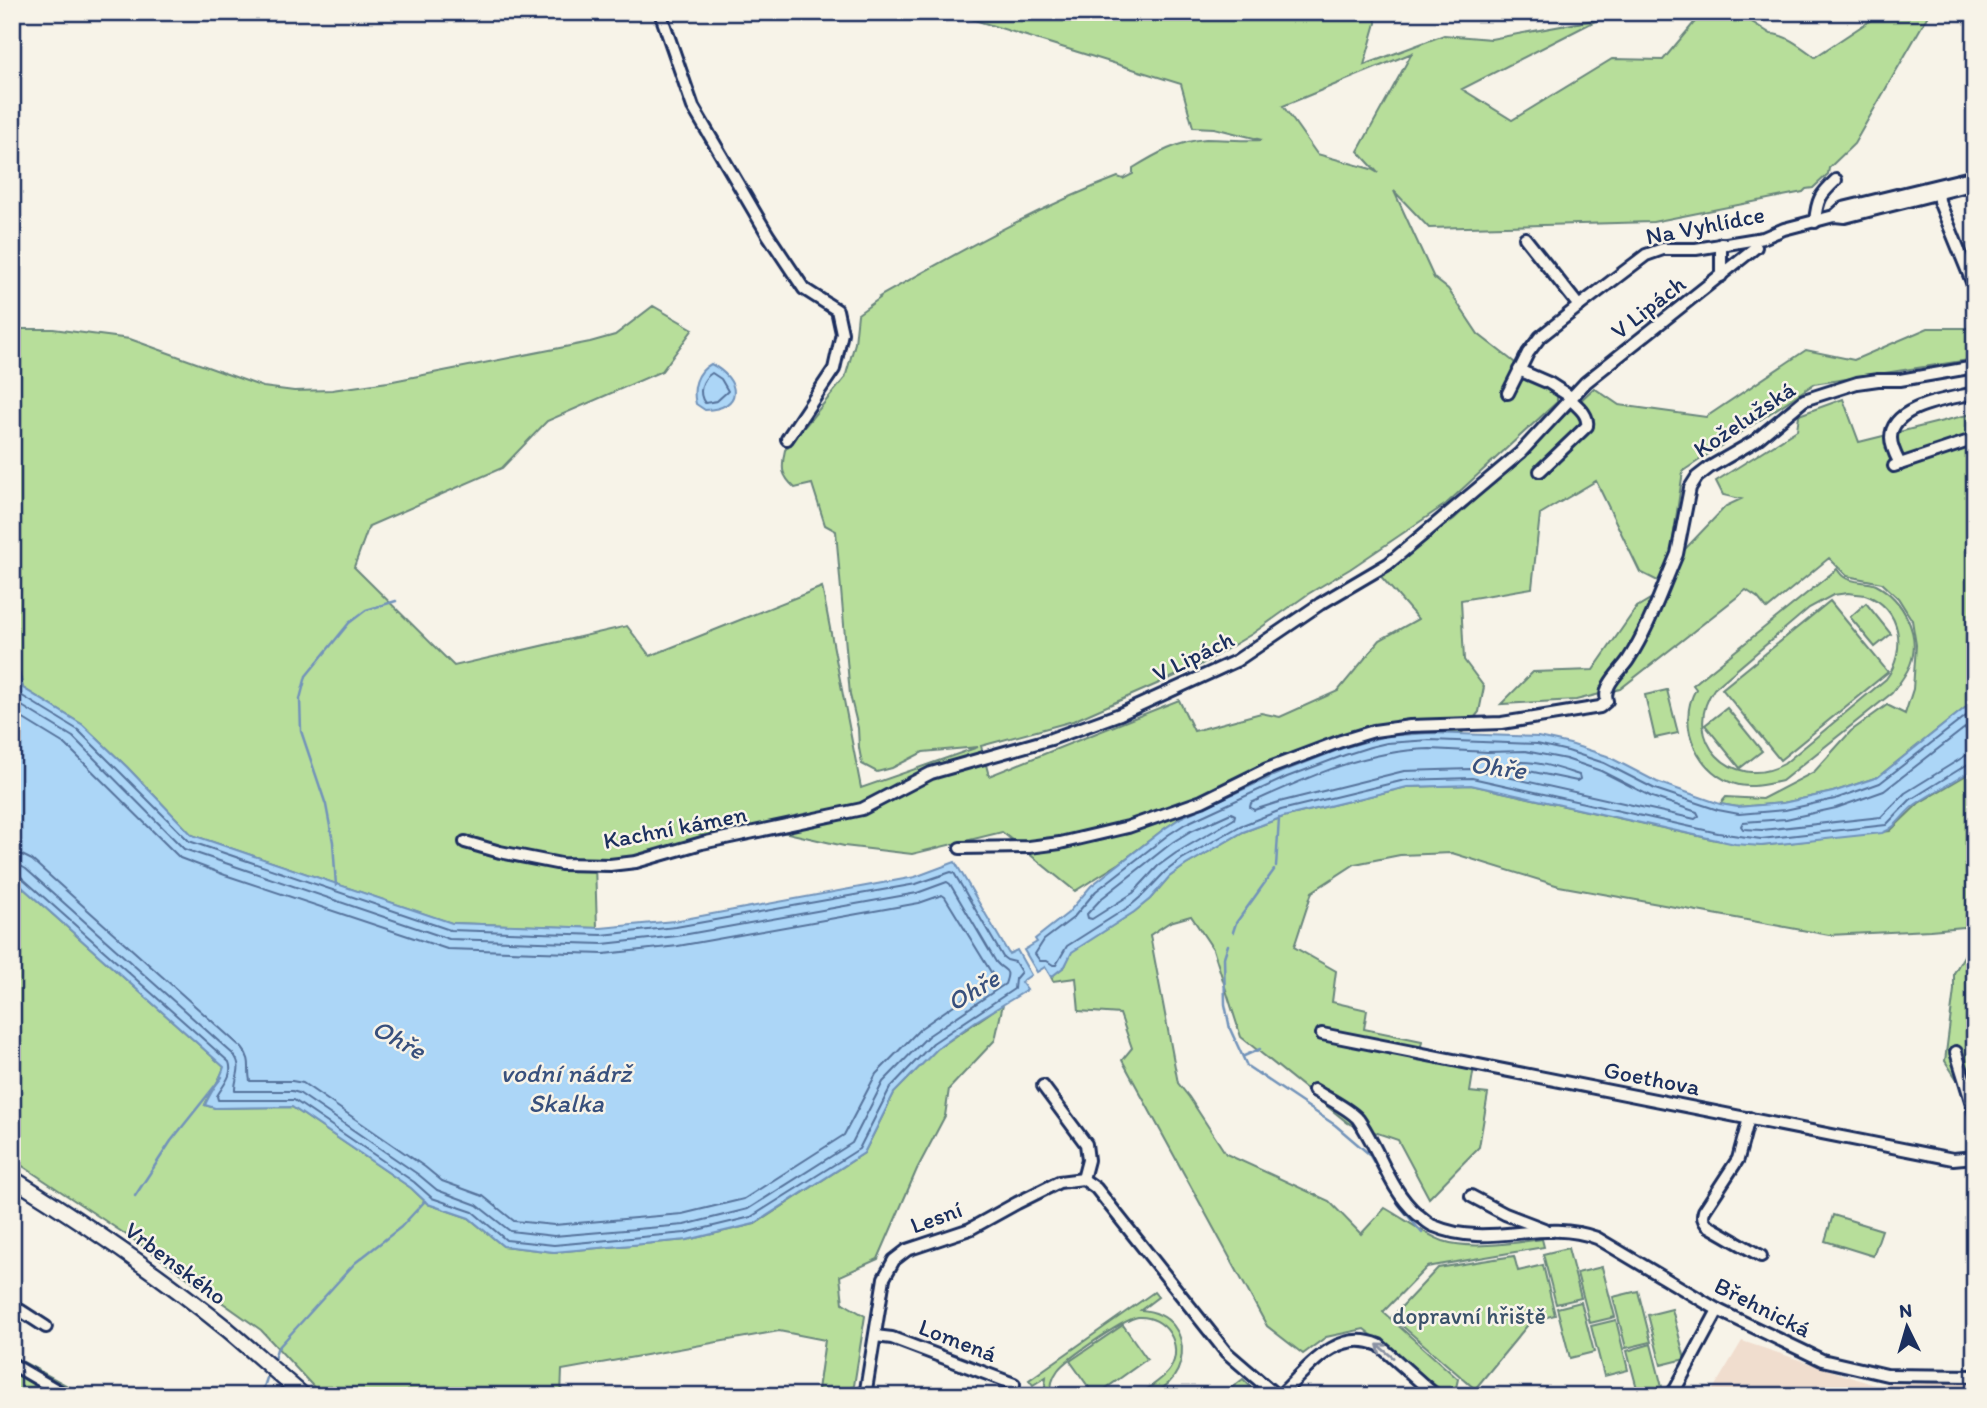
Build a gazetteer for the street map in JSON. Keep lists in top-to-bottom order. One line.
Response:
{"streets":{"main road":["Vrbenského"],"street":["Na Vyhlídce","V Lipách","Koželužská","Kachní kámen","Goethova","Lesní","Břehnická","Lomená"]},"crossings":[["Na Vyhlídce","V Lipách"],["V Lipách","Kachní kámen"],["Lesní","Lomená"]],"water":["Ohře","vodní nádrž Skalka"],"parks":["dopravní hřiště"],"north":"top"}
